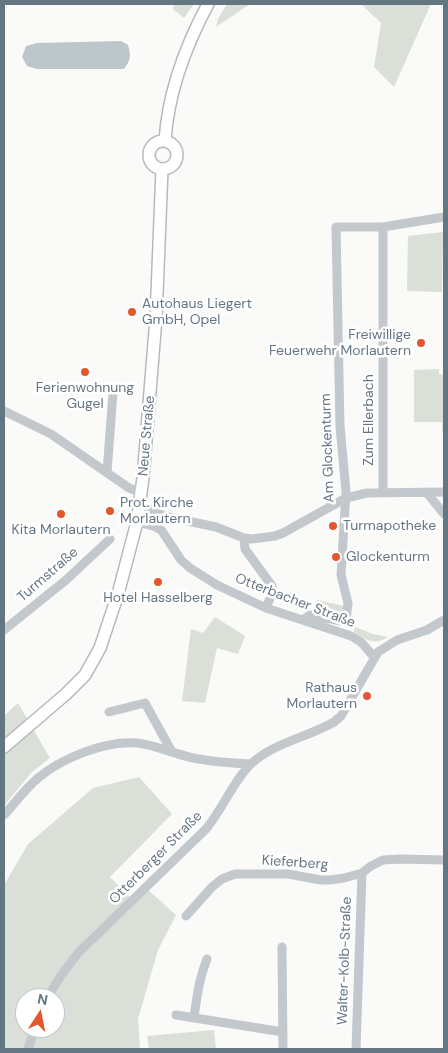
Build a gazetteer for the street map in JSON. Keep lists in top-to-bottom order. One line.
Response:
{"streets":{"main road":["Neue Straße"],"street":["Zum Ellerbach","Am Glockenturm","Turmstraße","Otterbacher Straße","Otterberger Straße","Kieferberg","Walter-Kolb-Straße"]},"crossings":[["Zum Ellerbach","Am Glockenturm"],["Am Glockenturm","Otterbacher Straße"],["Otterbacher Straße","Otterberger Straße"],["Kieferberg","Walter-Kolb-Straße"]],"places":["Autohaus Liegert GmbH, Opel","Freiwillige Feuerwehr Morlautern","Ferienwohnung Gugel","Prot. Kirche Morlautern","Kita Morlautern","Turmapotheke","Glockenturm","Hotel Hasselberg","Rathaus Morlautern"],"north":"top"}
